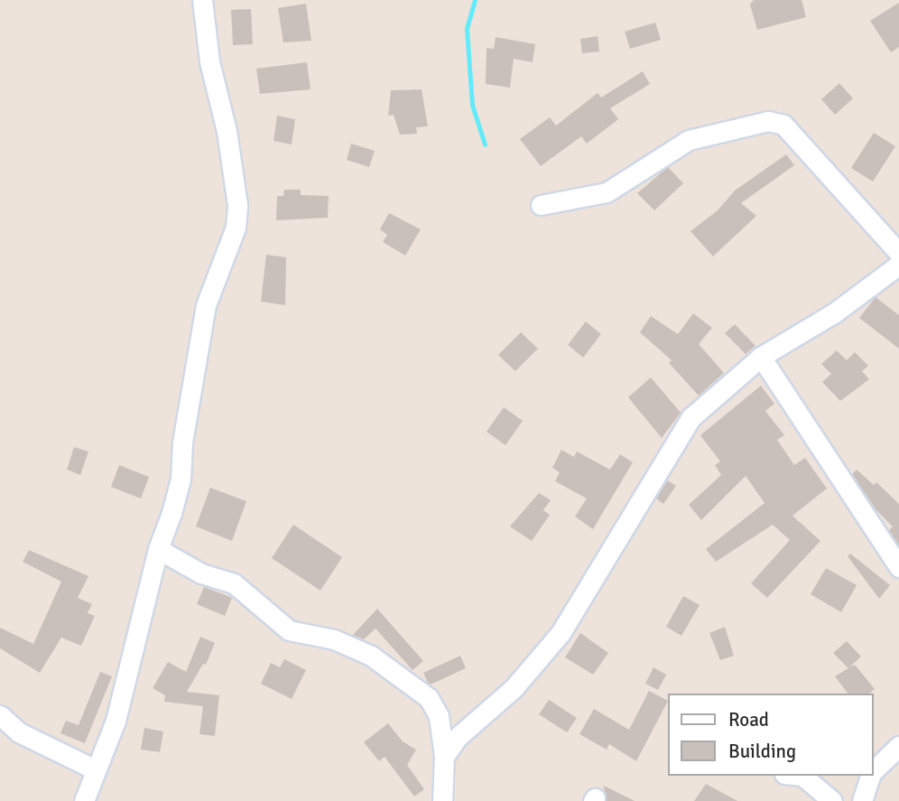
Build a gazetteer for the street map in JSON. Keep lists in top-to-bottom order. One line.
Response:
{"legend":["Road","Building"]}
